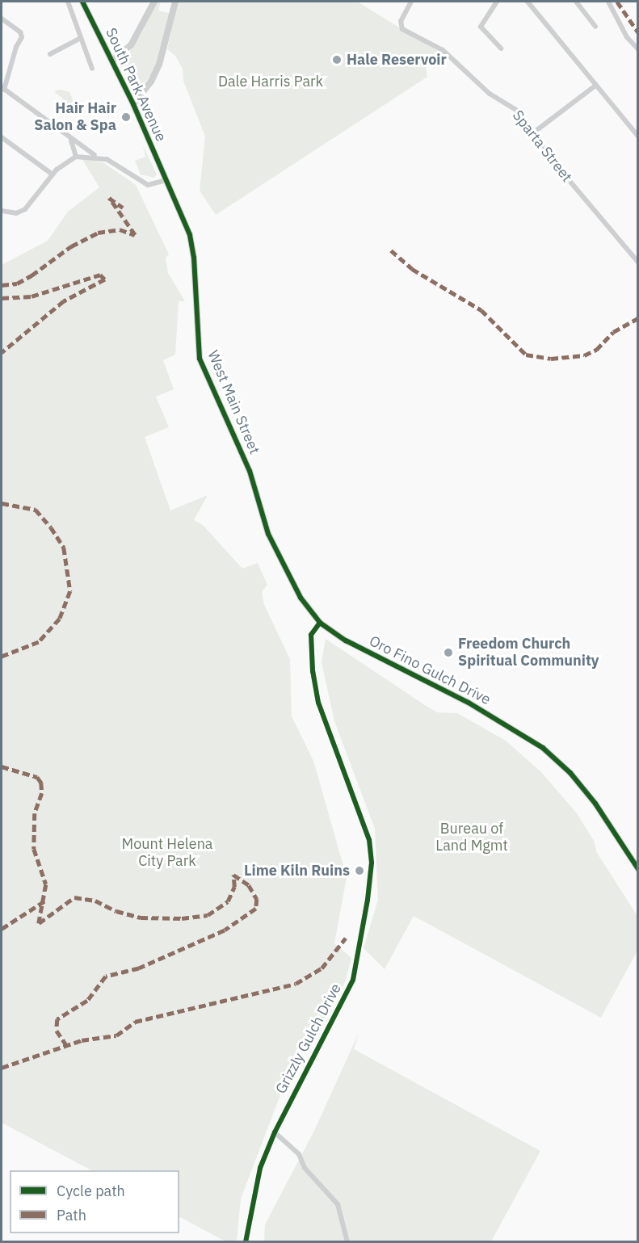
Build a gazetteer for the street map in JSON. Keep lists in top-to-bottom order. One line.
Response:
{"streets":{"street":["South Park Avenue","Sparta Street","West Main Street","Oro Fino Gulch Drive","Grizzly Gulch Drive"]},"crossings":[["South Park Avenue","West Main Street"],["West Main Street","Oro Fino Gulch Drive"],["West Main Street","Grizzly Gulch Drive"],["Oro Fino Gulch Drive","Grizzly Gulch Drive"]],"parks":["Dale Harris Park","Bureau of Land Mgmt","Mount Helena City Park"],"places":["Hale Reservoir","Hair Hair Salon & Spa","Freedom Church Spiritual Community","Lime Kiln Ruins"],"legend":["Cycle path","Path"]}
